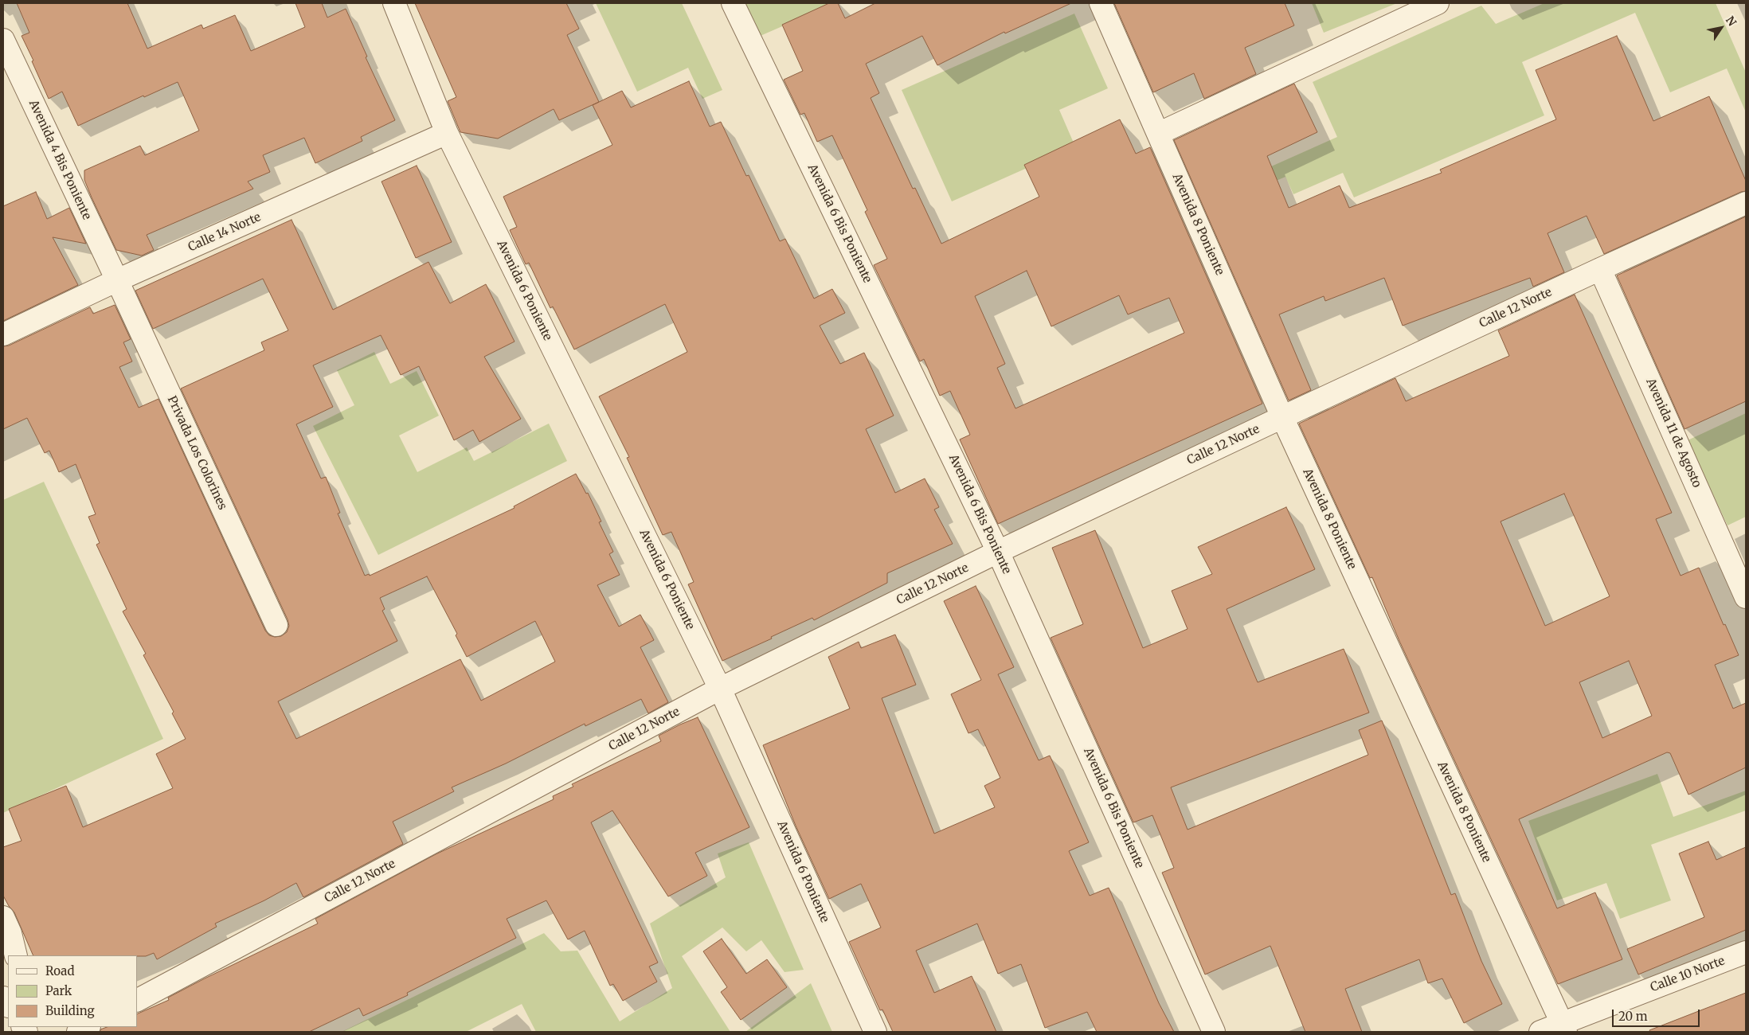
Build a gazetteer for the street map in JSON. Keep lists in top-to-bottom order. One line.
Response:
{"streets":{"street":["Avenida 4 Bis Poniente","Avenida 6 Bis Poniente","Avenida 8 Poniente","Calle 14 Norte","Avenida 6 Poniente","Calle 12 Norte","Avenida 11 de Agosto","Privada Los Colorines","Calle 10 Norte"]},"crossings":[["Avenida 4 Bis Poniente","Calle 14 Norte"],["Avenida 4 Bis Poniente","Privada Los Colorines"],["Avenida 6 Bis Poniente","Calle 12 Norte"],["Avenida 8 Poniente","Calle 12 Norte"],["Avenida 8 Poniente","Calle 10 Norte"],["Calle 14 Norte","Avenida 6 Poniente"],["Calle 14 Norte","Privada Los Colorines"],["Avenida 6 Poniente","Calle 12 Norte"],["Calle 12 Norte","Avenida 11 de Agosto"]],"legend":["Road","Park","Building"],"scale_bar":"20 m","north":"top right"}
